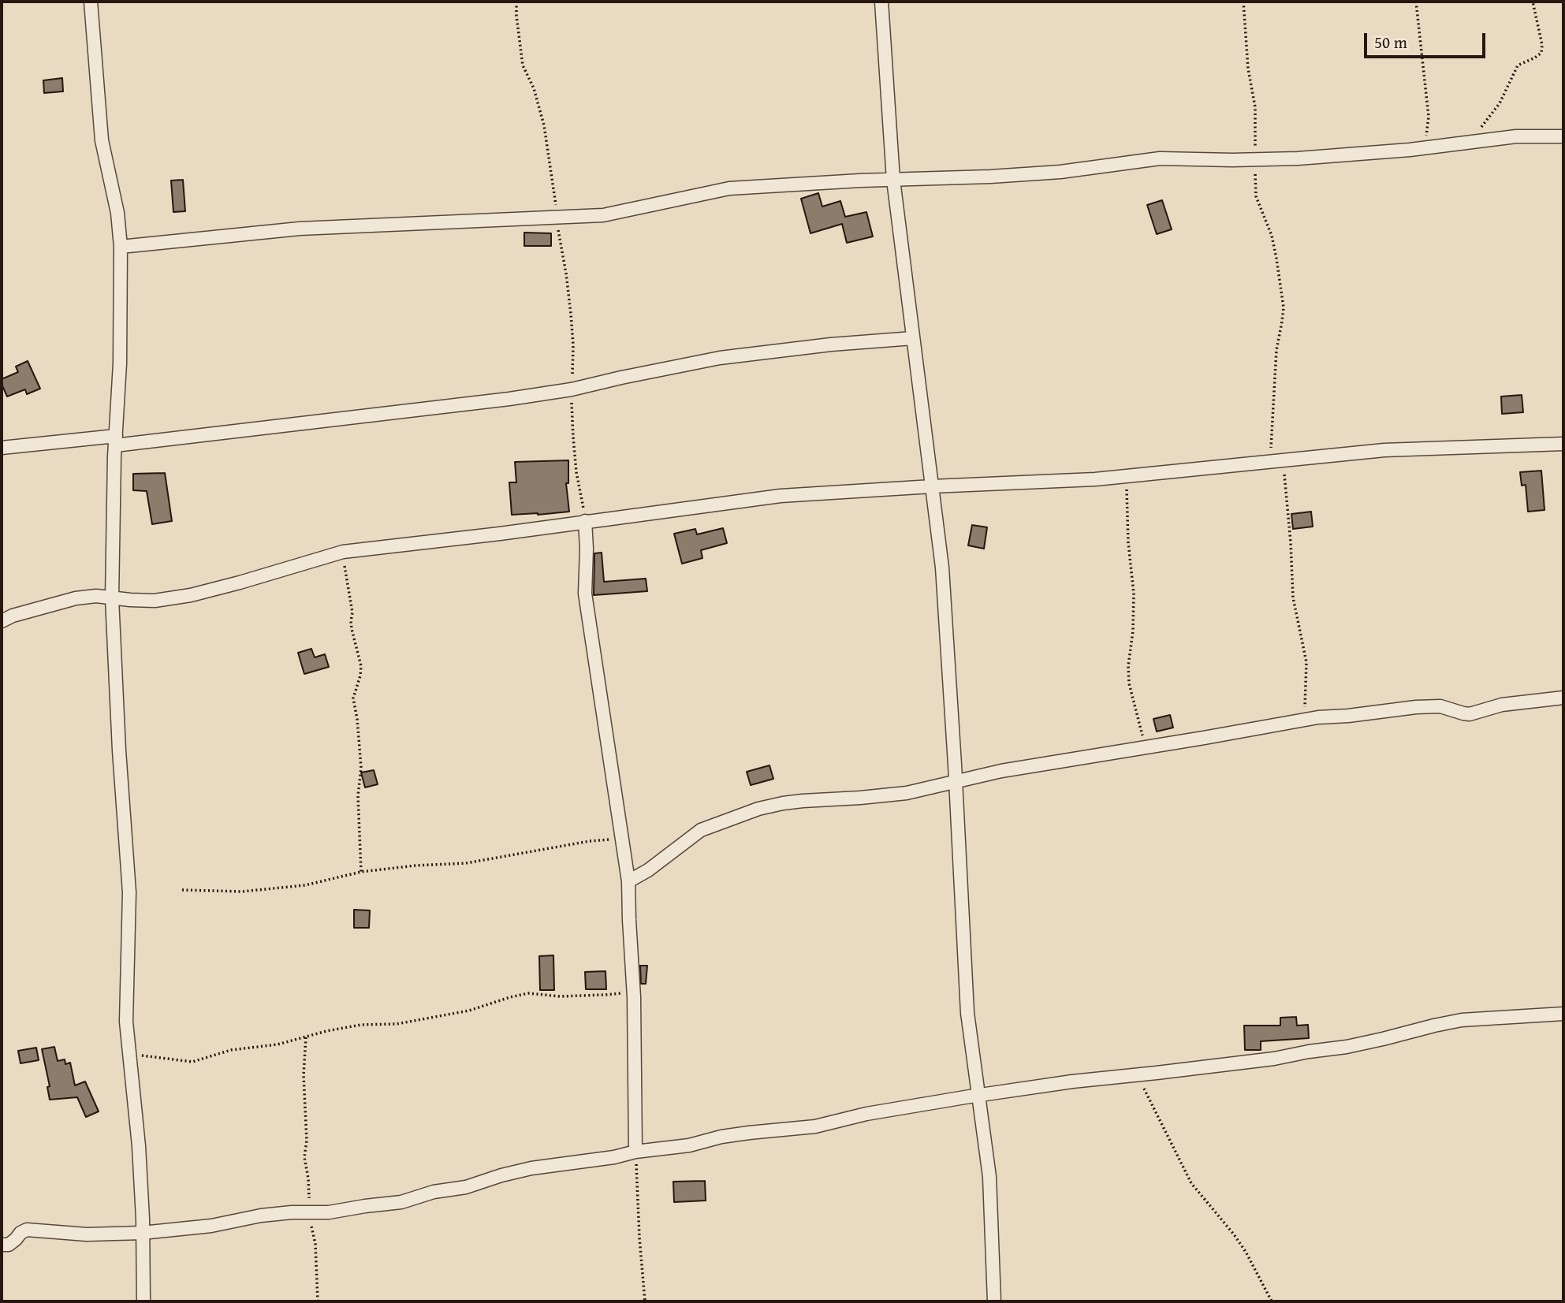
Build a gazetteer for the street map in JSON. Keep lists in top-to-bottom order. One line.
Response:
{"scale_bar":"50 m"}
